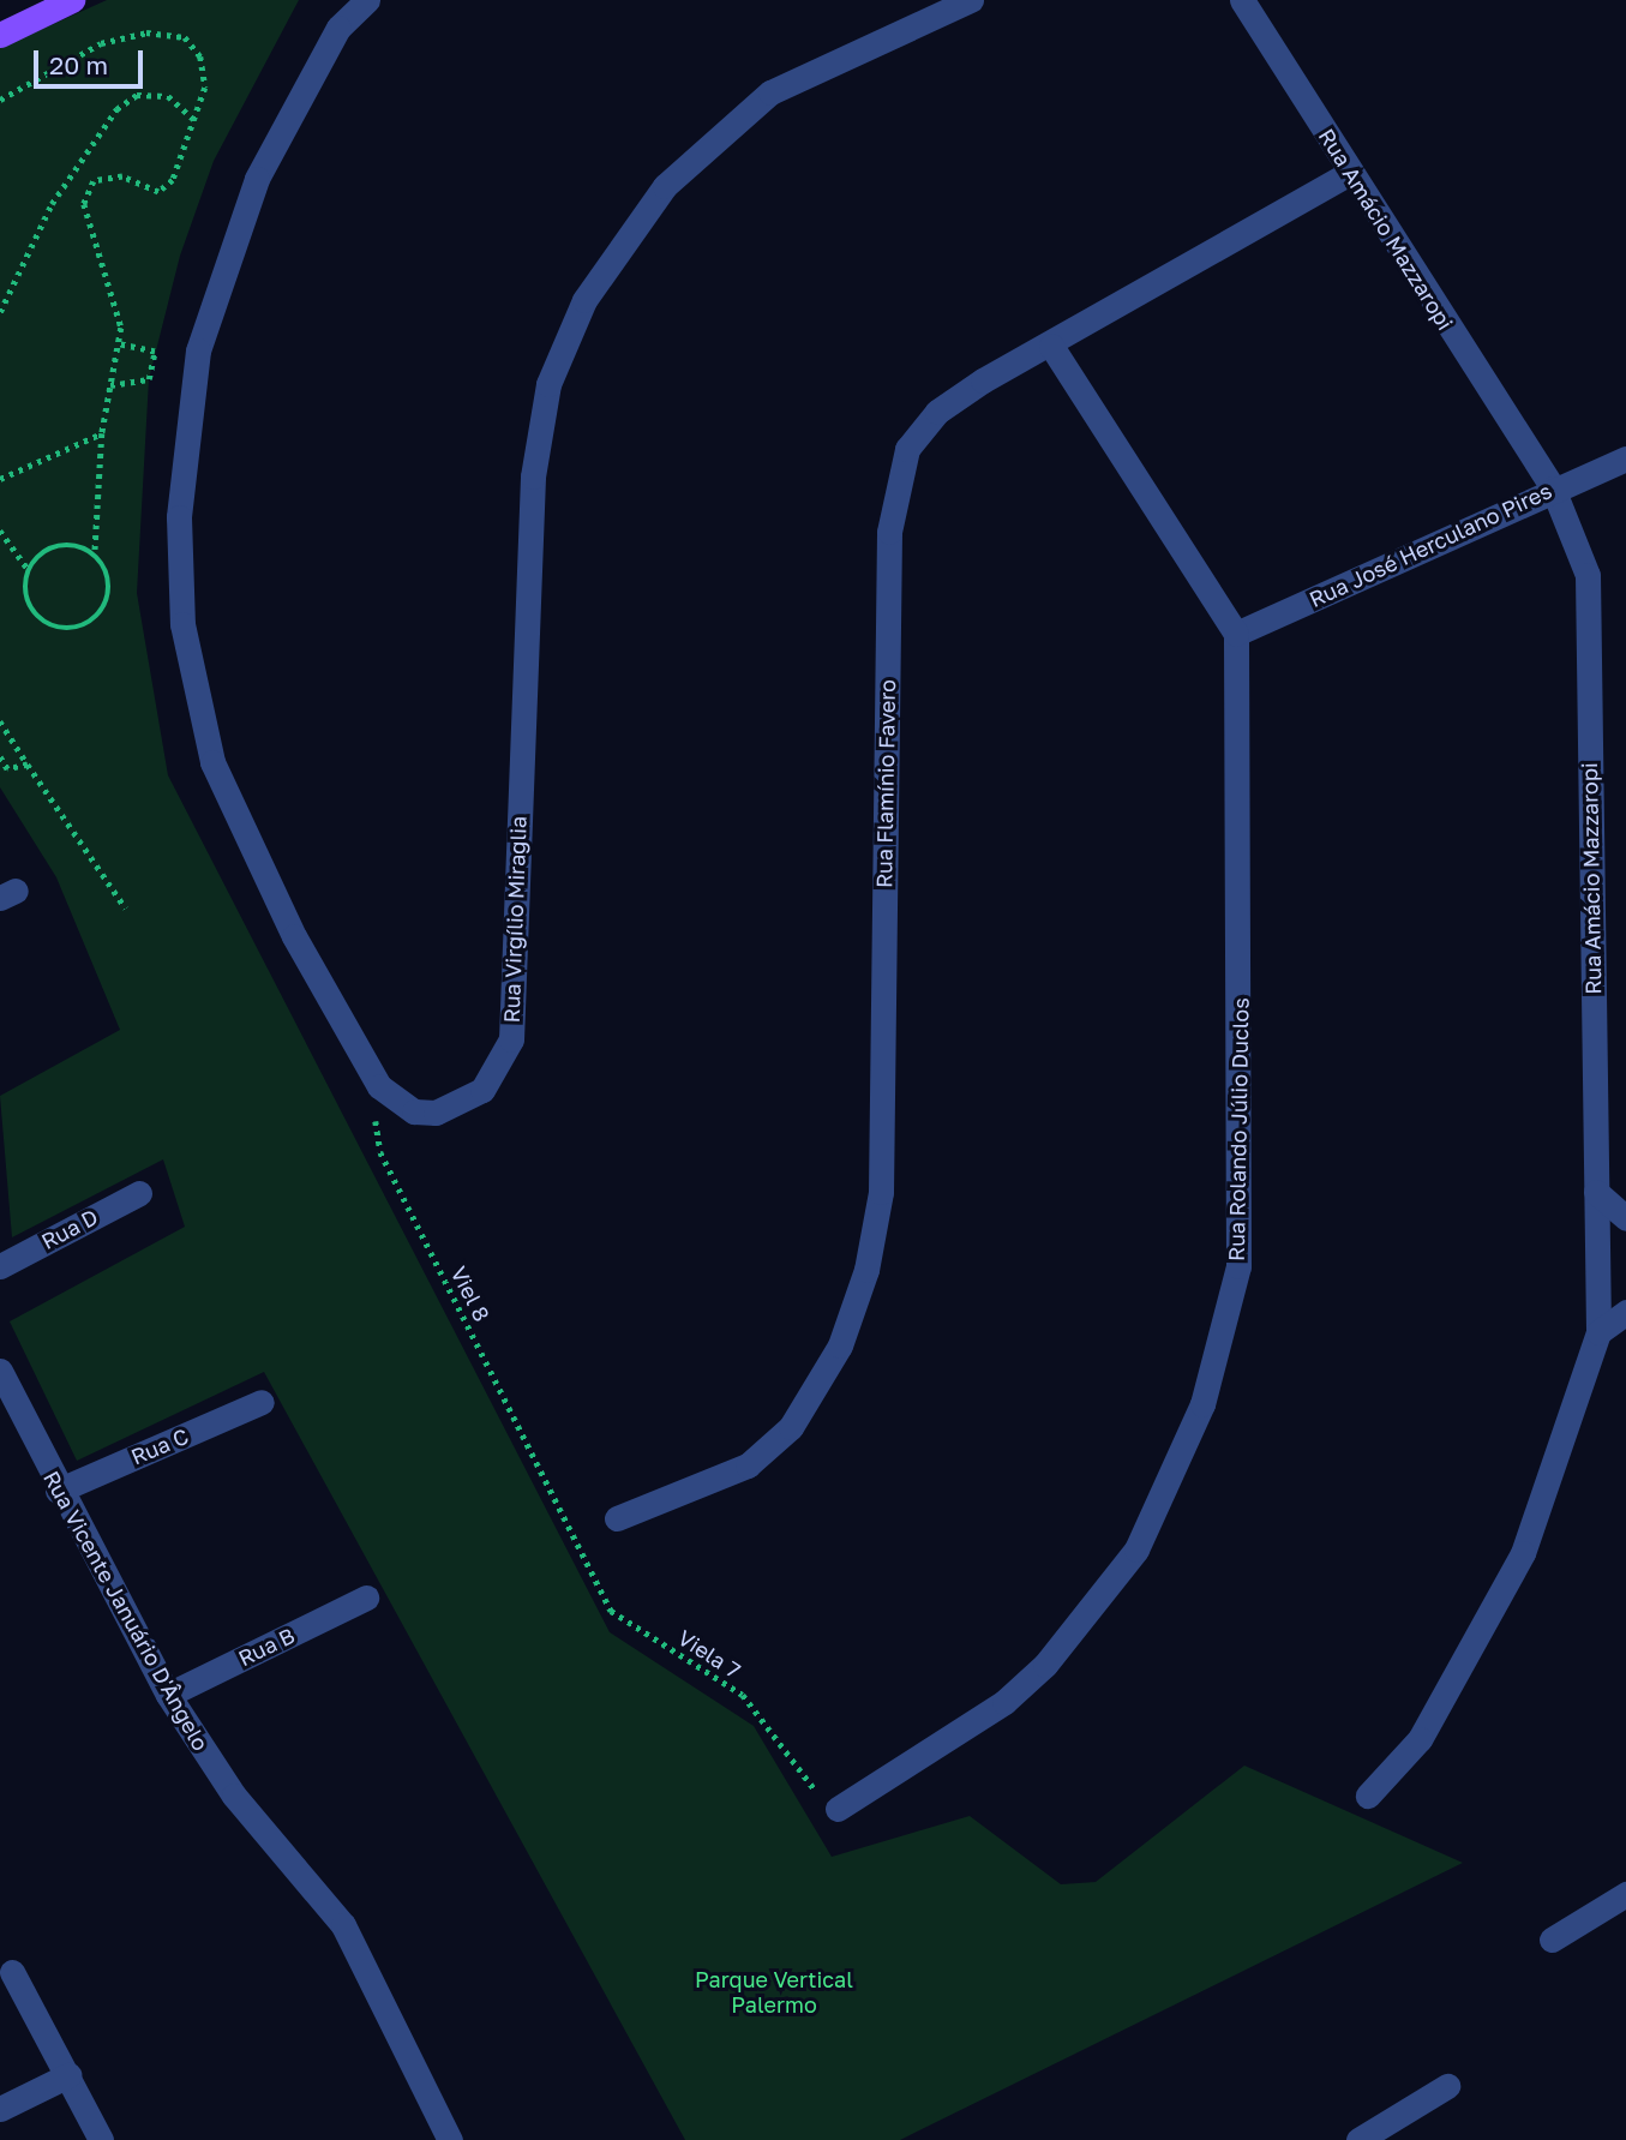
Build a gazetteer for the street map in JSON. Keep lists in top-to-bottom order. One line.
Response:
{"streets":{"street":["Rua Amácio Mazzaropi","Rua José Herculano Pires","Rua Flamínio Favero","Rua Virgílio Miraglia","Rua Rolando Júlio Duclos","Rua D","Rua C","Rua Vicente Januário D'Ângelo","Rua B"],"path":["Viel 8","Viela 7"]},"crossings":[["Rua Amácio Mazzaropi","Rua José Herculano Pires"],["Rua Amácio Mazzaropi","Rua Flamínio Favero"],["Rua José Herculano Pires","Rua Rolando Júlio Duclos"],["Rua Virgílio Miraglia","Viel 8"],["Rua Rolando Júlio Duclos","Viela 7"],["Viel 8","Viela 7"],["Rua C","Rua Vicente Januário D'Ângelo"],["Rua Vicente Januário D'Ângelo","Rua B"]],"parks":["Parque Vertical Palermo"],"scale_bar":"20 m"}
